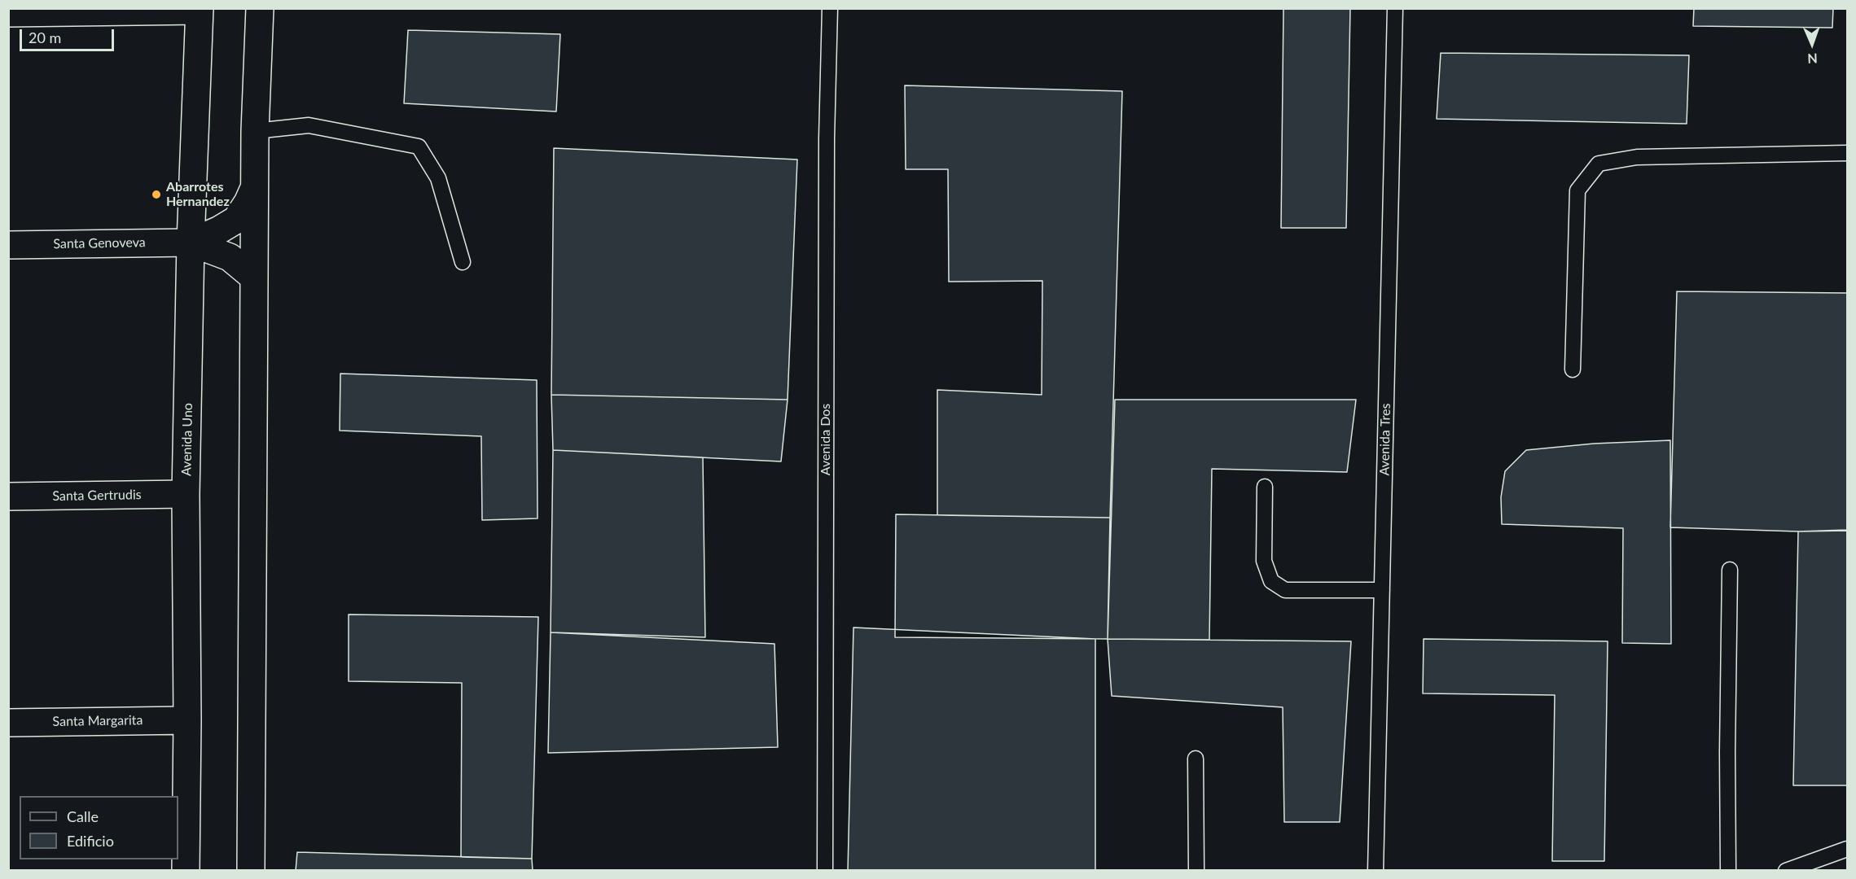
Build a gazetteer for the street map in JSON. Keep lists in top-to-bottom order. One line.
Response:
{"streets":{"street":["Santa Genoveva","Avenida Uno","Santa Gertrudis","Santa Margarita"],"lane":["Avenida Dos","Avenida Tres"]},"crossings":[["Santa Genoveva","Avenida Uno"],["Avenida Uno","Santa Gertrudis"],["Avenida Uno","Santa Margarita"]],"places":["Abarrotes Hernandez"],"legend":["Calle","Edificio"],"scale_bar":"20 m","north":"bottom"}
